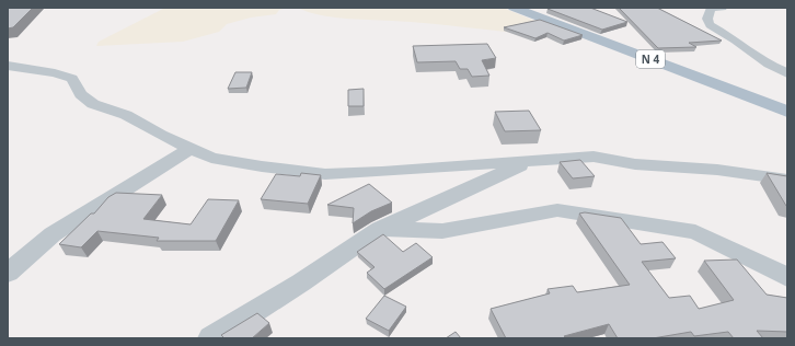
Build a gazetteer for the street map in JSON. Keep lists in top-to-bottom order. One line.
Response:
{"streets":{"main road":["N 4"]}}
